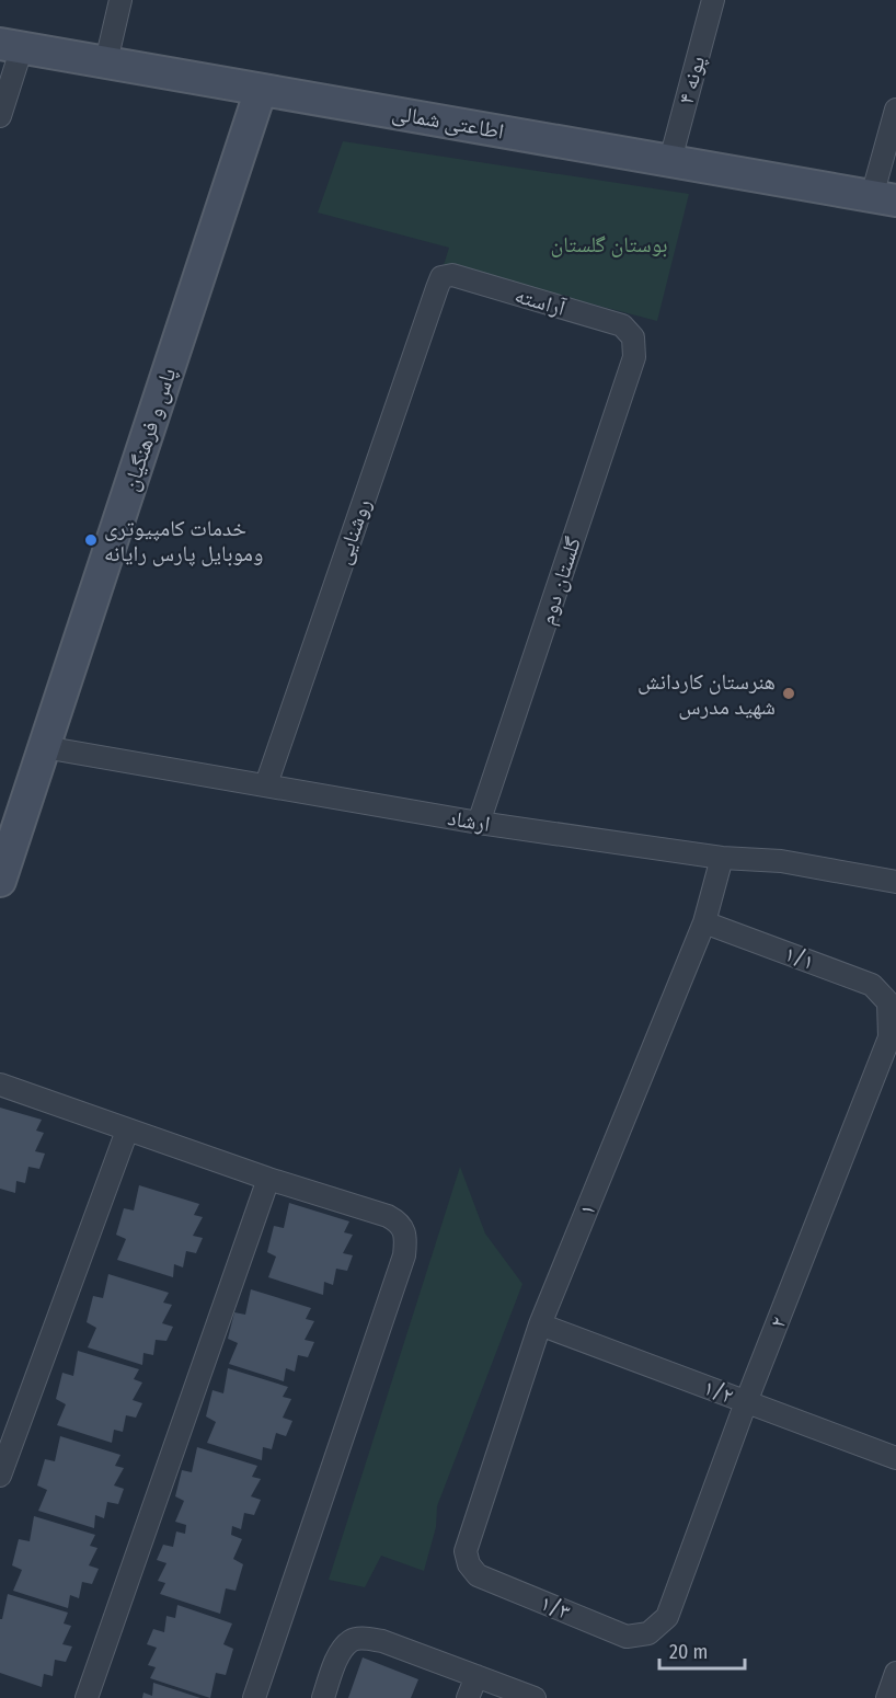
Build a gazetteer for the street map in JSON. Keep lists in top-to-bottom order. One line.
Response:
{"streets":{"street":["پونه ۴","اطاعتی شمالی","آراسته","پاس و فرهنگیان","روشنایی","گلستان دوم","ارشاد","۱/۱","۱","۲","۱/۲","۱/۳"]},"crossings":[["پونه ۴","اطاعتی شمالی"],["اطاعتی شمالی","پاس و فرهنگیان"],["آراسته","روشنایی"],["آراسته","گلستان دوم"],["پاس و فرهنگیان","ارشاد"],["روشنایی","ارشاد"],["گلستان دوم","ارشاد"],["ارشاد","۱"],["۱/۱","۱"],["۱/۱","۲"],["۱","۱/۲"],["۱","۱/۳"],["۲","۱/۲"],["۲","۱/۳"]],"parks":["بوستان گلستان"],"places":["خدمات کامپیوتری وموبایل پارس رایانه","هنرستان کاردانش شهید مدرس"],"scale_bar":"20 m"}
